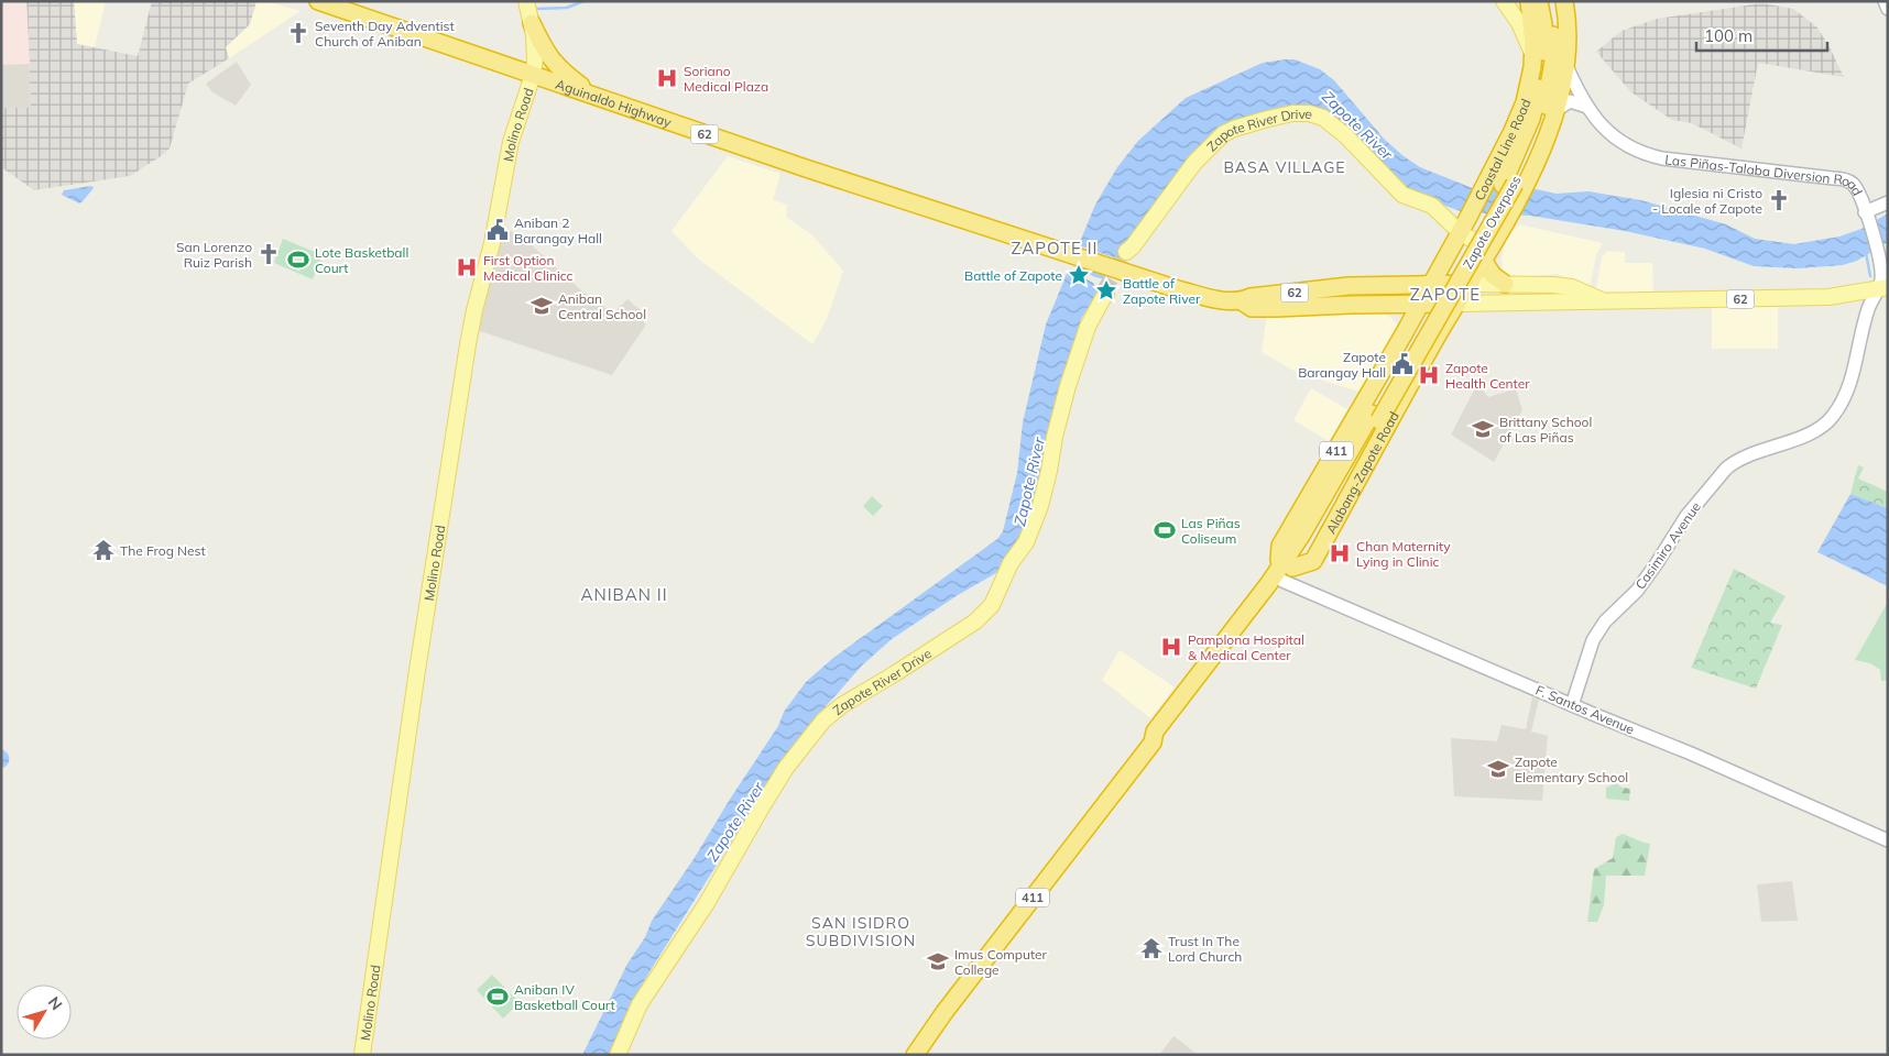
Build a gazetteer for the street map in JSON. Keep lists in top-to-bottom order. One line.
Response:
{"streets":{"highway":["Aguinaldo Highway","62","Coastal Line Road","Zapote Overpass","411","Alabang-Zapote Road"],"main road":["Molino Road","Zapote River Drive"],"street":["Las Piñas-Talaba Diversion Road","Casimiro Avenue","F. Santos Avenue"]},"crossings":[["Aguinaldo Highway","Molino Road"],["Aguinaldo Highway","62"],["62","Coastal Line Road"],["62","Las Piñas-Talaba Diversion Road"],["62","411"],["62","Alabang-Zapote Road"],["62","Casimiro Avenue"],["Zapote River Drive","Coastal Line Road"],["Zapote River Drive","411"],["Coastal Line Road","411"],["Las Piñas-Talaba Diversion Road","411"],["Las Piñas-Talaba Diversion Road","Casimiro Avenue"],["Zapote Overpass","411"],["411","Alabang-Zapote Road"],["411","F. Santos Avenue"],["Alabang-Zapote Road","F. Santos Avenue"],["Casimiro Avenue","F. Santos Avenue"]],"districts":["BASA VILLAGE","ZAPOTE II","ZAPOTE","ANIBAN II","SAN ISIDRO SUBDIVISION"],"water":["Zapote River"],"places":{"church":["Seventh Day Adventist Church of Aniban","Iglesia ni Cristo - Locale of Zapote","San Lorenzo Ruiz Parish"],"hospital":["Soriano Medical Plaza","First Option Medical Clinicc","Zapote Health Center","Chan Maternity Lying in Clinic","Pamplona Hospital & Medical Center"],"public building":["Aniban 2 Barangay Hall","Zapote Barangay Hall"],"sports":["Lote Basketball Court","Las Piñas Coliseum","Aniban IV Basketball Court"],"place":["Battle of Zapote","Battle of Zapote River"],"school or university":["Aniban Central School","Brittany School of Las Piñas","Zapote Elementary School","Imus Computer College"],"temple":["The Frog Nest","Trust In The Lord Church"]},"scale_bar":"100 m","north":"top right"}
